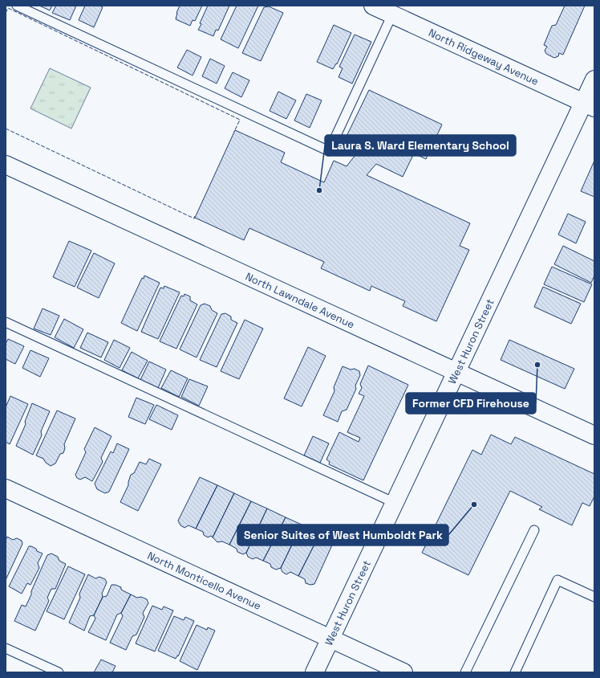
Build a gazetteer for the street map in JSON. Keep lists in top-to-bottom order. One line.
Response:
{"streets":{"street":["North Ridgeway Avenue","North Lawndale Avenue","West Huron Street","North Monticello Avenue"]},"crossings":[["North Ridgeway Avenue","West Huron Street"],["North Lawndale Avenue","West Huron Street"],["West Huron Street","North Monticello Avenue"]],"places":["Laura S. Ward Elementary School","Former CFD Firehouse","Senior Suites of West Humboldt Park"]}
